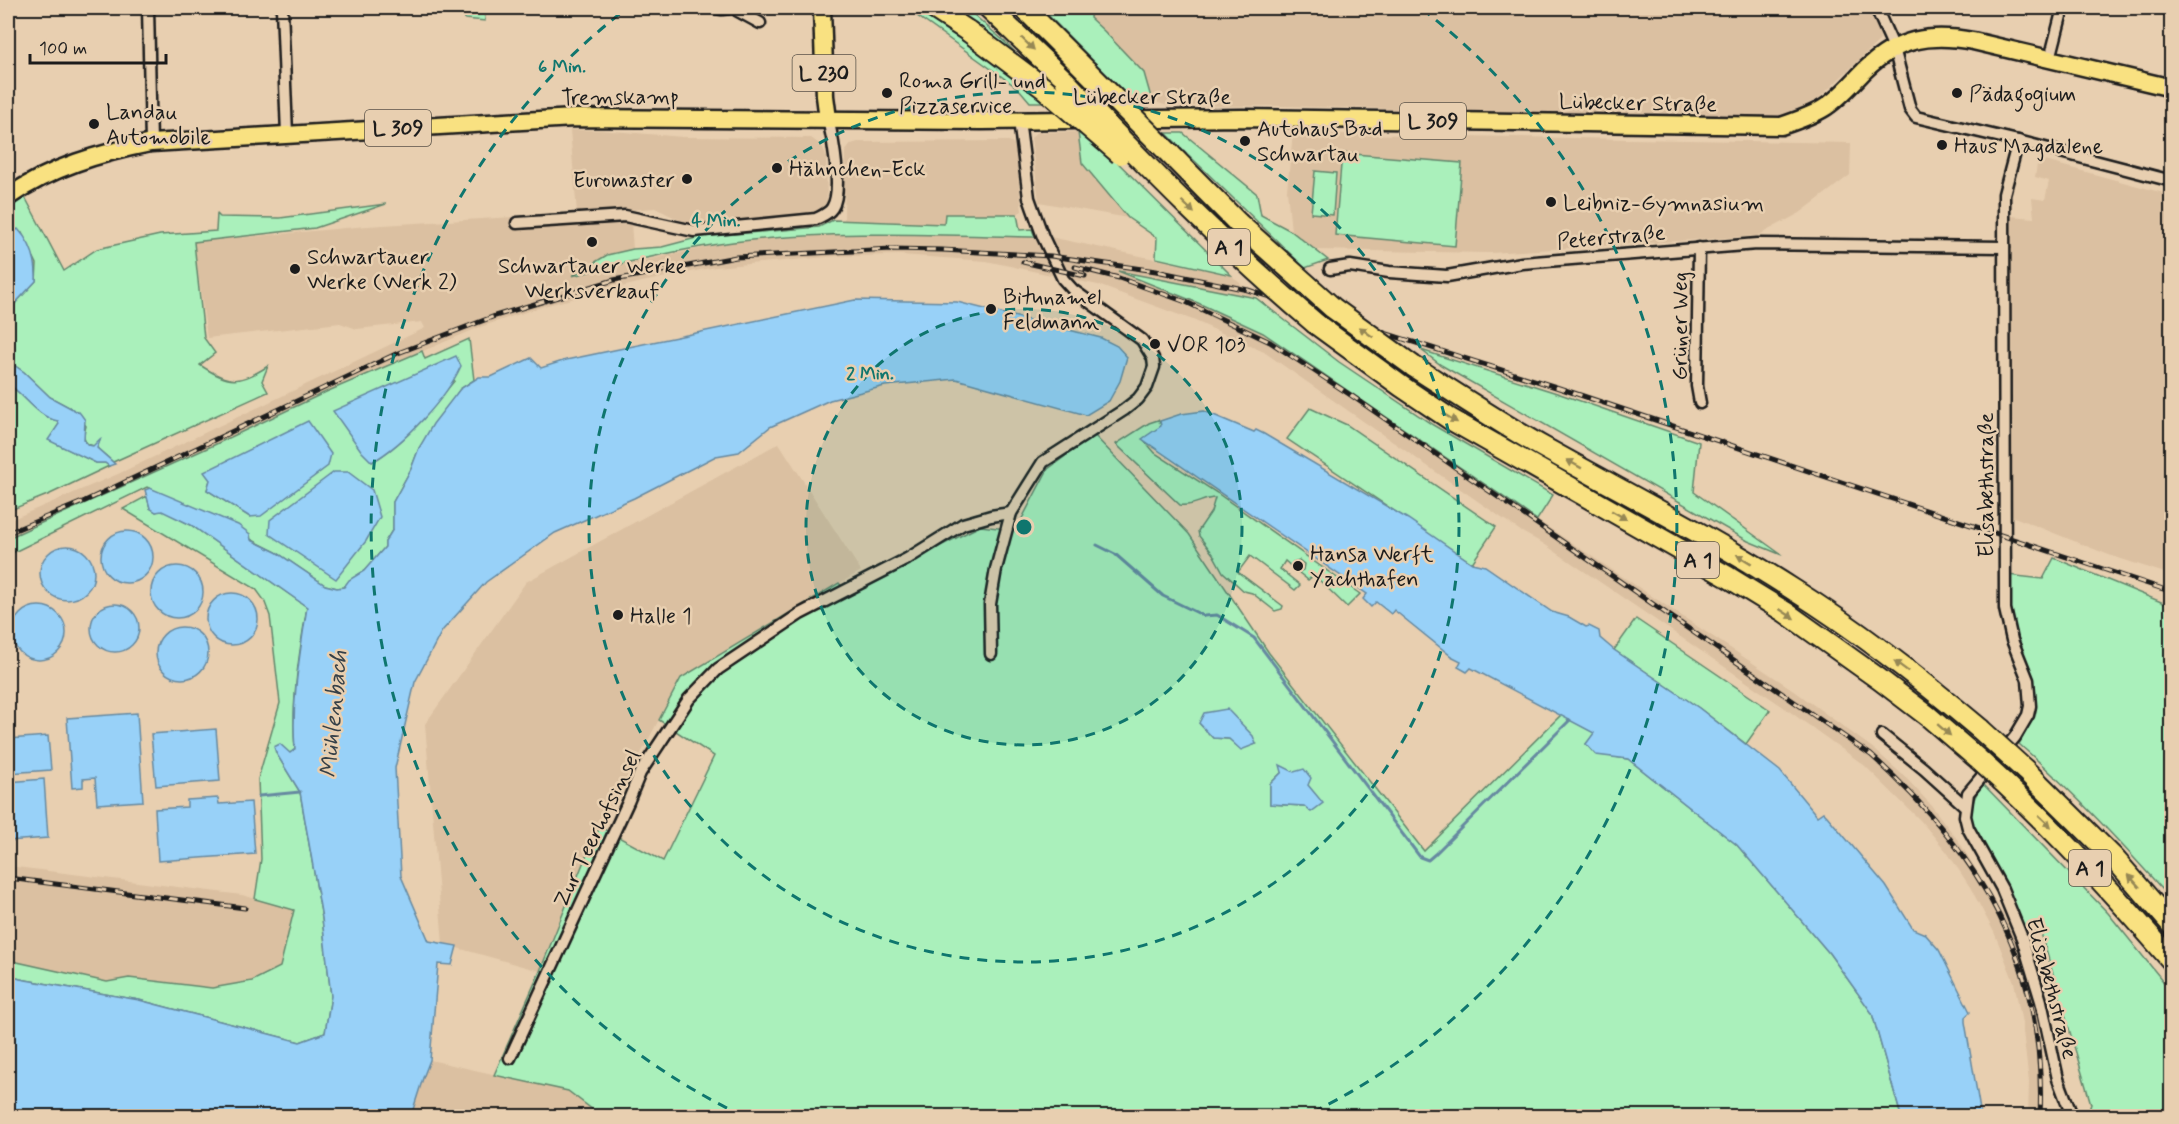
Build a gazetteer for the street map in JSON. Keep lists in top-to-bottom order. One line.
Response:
{"streets":{"highway":["A 1"],"main road":["L 230","Tremskamp","Lübecker Straße","L 309"],"street":["Peterstraße","Grüner Weg","Elisabethstraße","Zur Teerhofsinsel"]},"crossings":[["L 230","Tremskamp"],["Tremskamp","Lübecker Straße"],["Tremskamp","L 309"],["Lübecker Straße","L 309"],["Peterstraße","Grüner Weg"],["Peterstraße","Elisabethstraße"]],"water":["Mühlenbach"],"places":["Roma Grill- und Pizzaservice","Pädagogium","Landau Automobile","Autohaus Bad Schwartau","Haus Magdalene","Hähnchen-Eck","Euromaster","Leibniz-Gymnasium","Schwartauer Werke Werksverkauf","Schwartauer Werke (Werk 2)","Bitunamel Feldmann","VOR 103","Hansa Werft Yachthafen","Halle 1"],"scale_bar":"100 m","rings":["6 Min.","4 Min.","2 Min."]}
